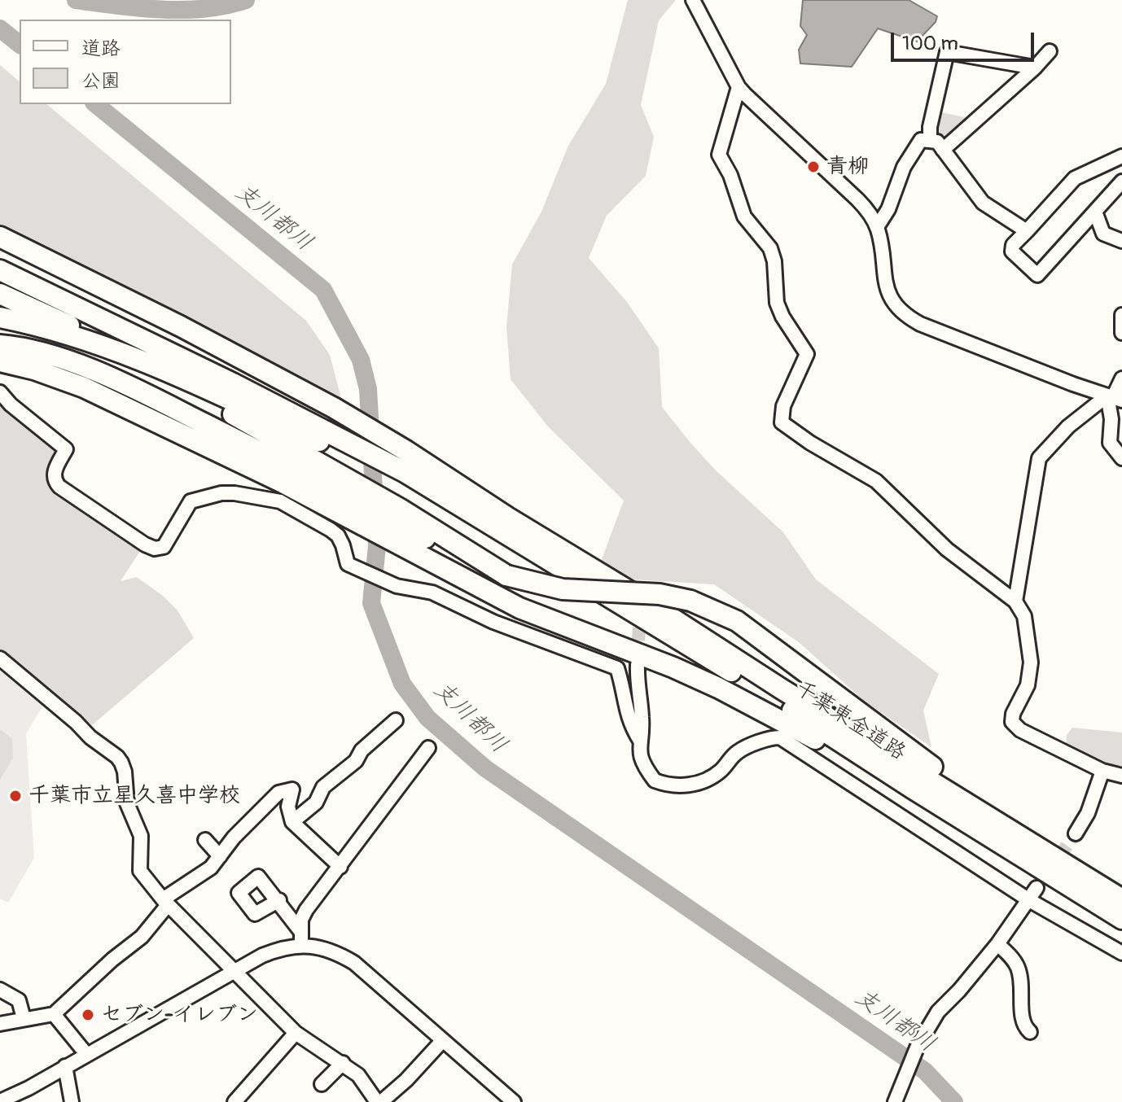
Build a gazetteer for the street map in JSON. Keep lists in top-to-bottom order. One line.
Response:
{"streets":{"highway":["千葉東金道路"]},"water":["支川都川"],"places":["青柳","千葉市立星久喜中学校","セブン-イレブン"],"legend":["道路","公園"],"scale_bar":"100 m"}
